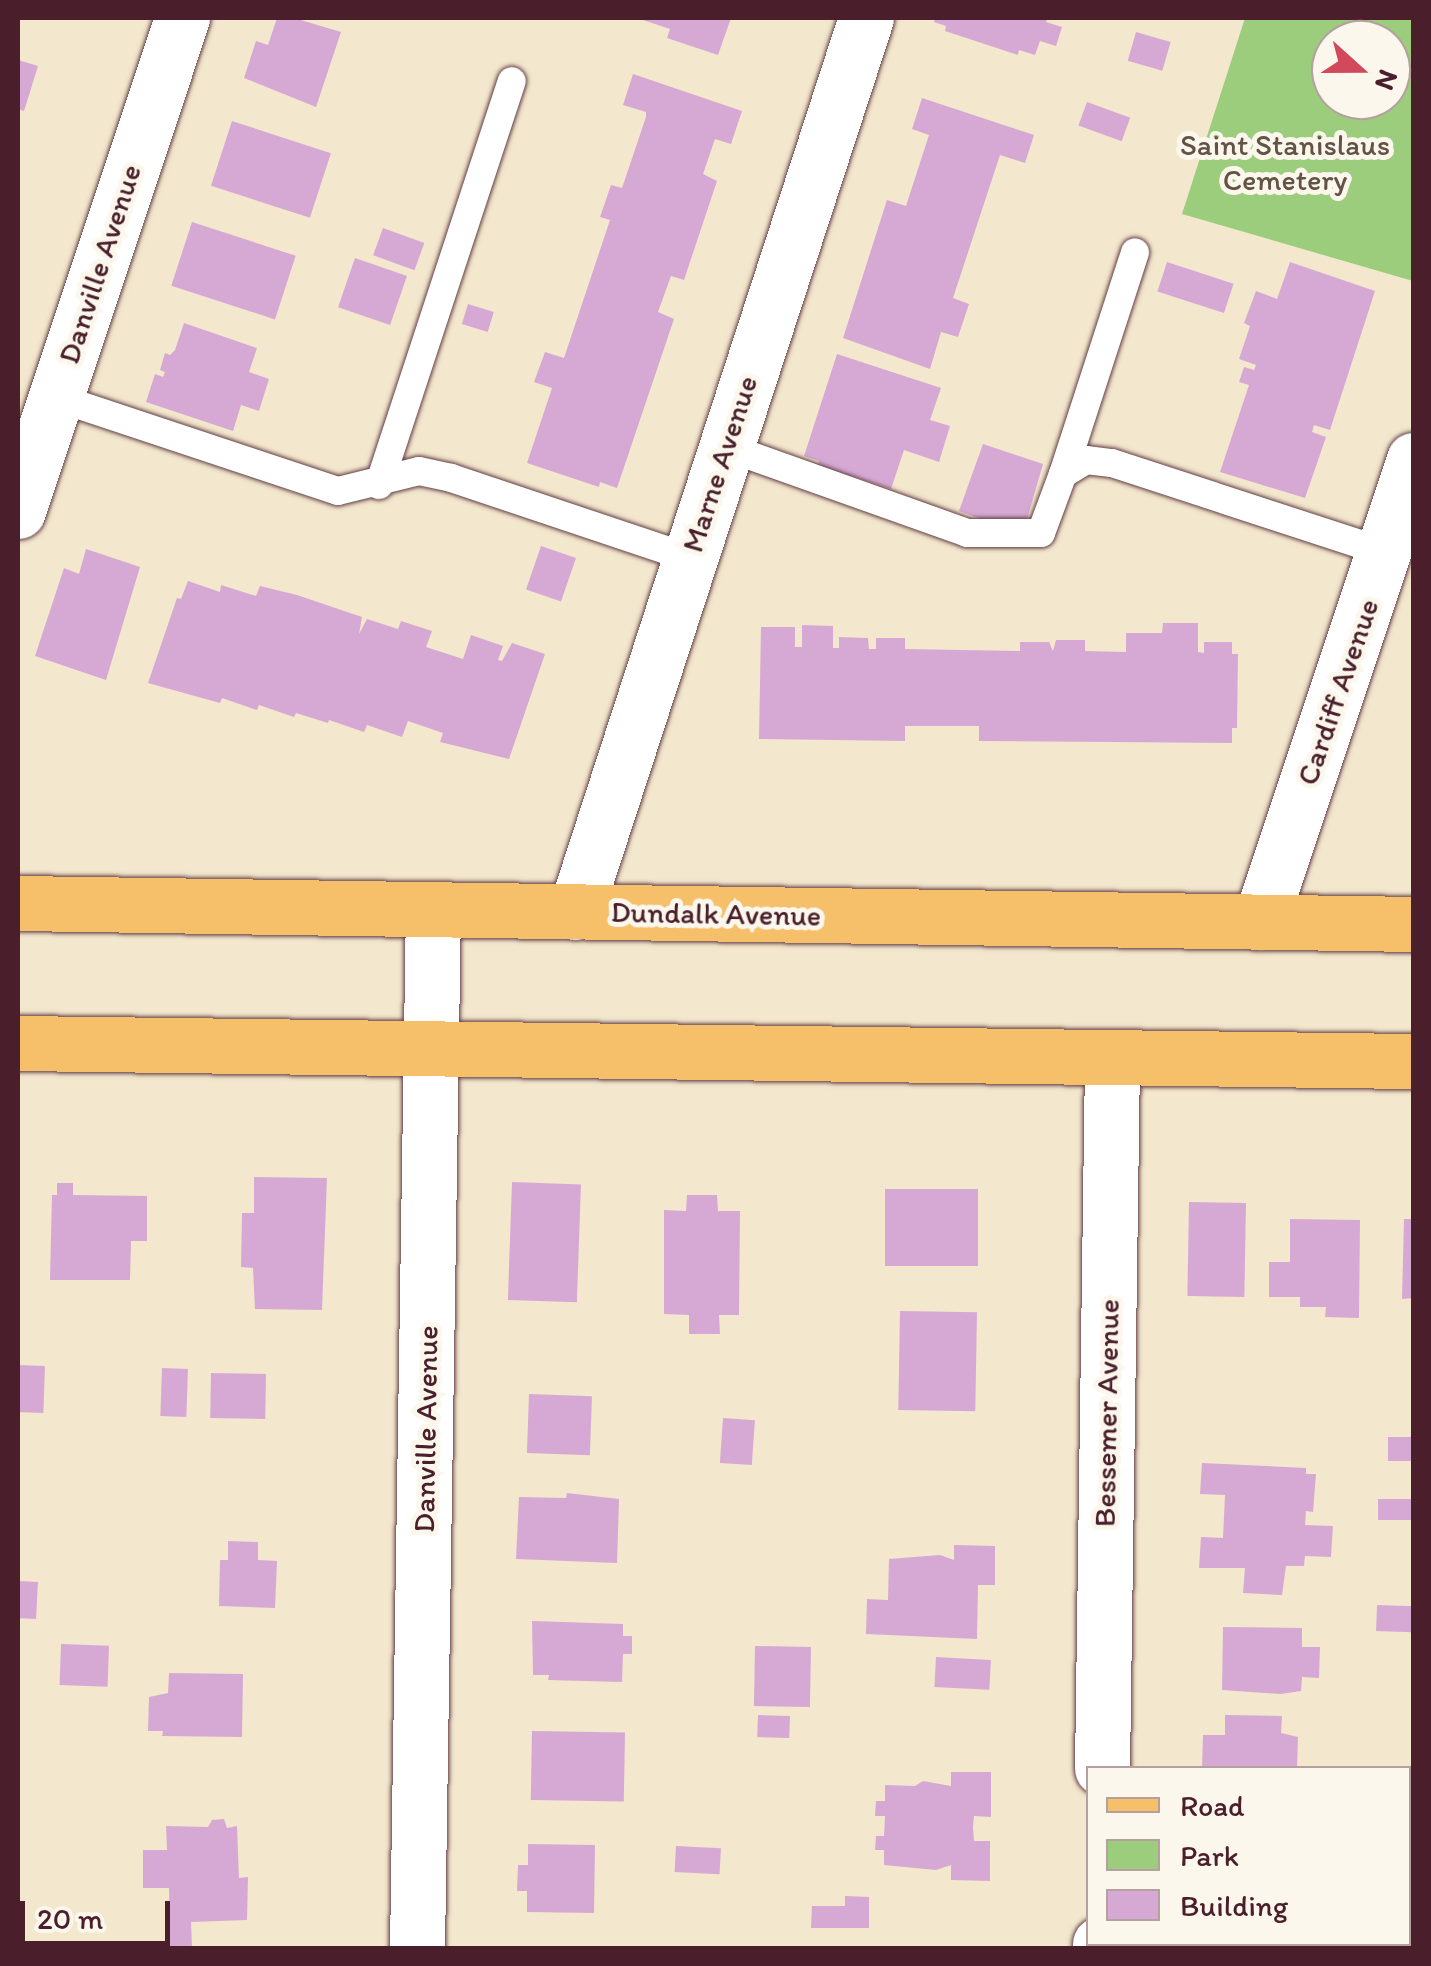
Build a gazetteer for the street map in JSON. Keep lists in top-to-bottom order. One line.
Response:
{"streets":{"main road":["Dundalk Avenue"],"street":["Danville Avenue","Marne Avenue","Cardiff Avenue","Bessemer Avenue"]},"crossings":[["Danville Avenue","Dundalk Avenue"],["Marne Avenue","Dundalk Avenue"],["Cardiff Avenue","Dundalk Avenue"]],"parks":["Saint Stanislaus Cemetery"],"legend":["Road","Park","Building"],"scale_bar":"20 m","north":"right"}
